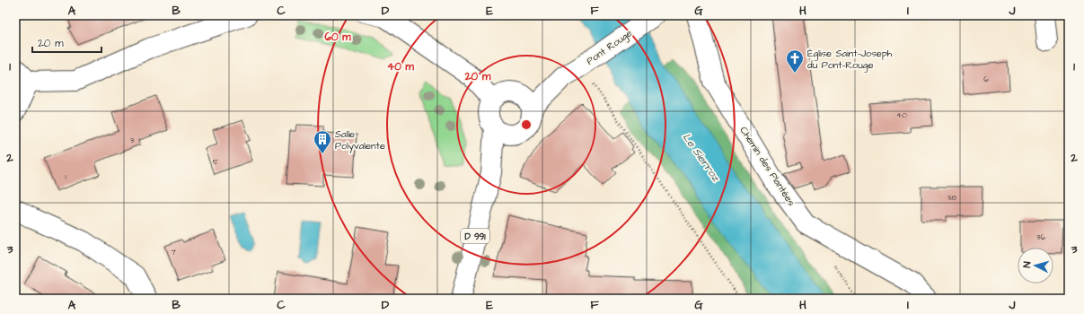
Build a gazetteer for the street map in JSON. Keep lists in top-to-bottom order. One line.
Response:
{"streets":{"street":["Pont Rouge","Chemin des Plantées","D 991"]},"water":["Le Sierroz"],"places":{"church":["Église Saint-Joseph du Pont-Rouge"],"building":["Salle Polyvalente"]},"house_numbers":["6","40","3","5","1","38","36","7"],"scale_bar":"20 m","north":"left","grid":{"columns":["A","B","C","D","E","F","G","H","I","J"],"rows":["1","2","3"]},"rings":["60 m","40 m","20 m"]}
